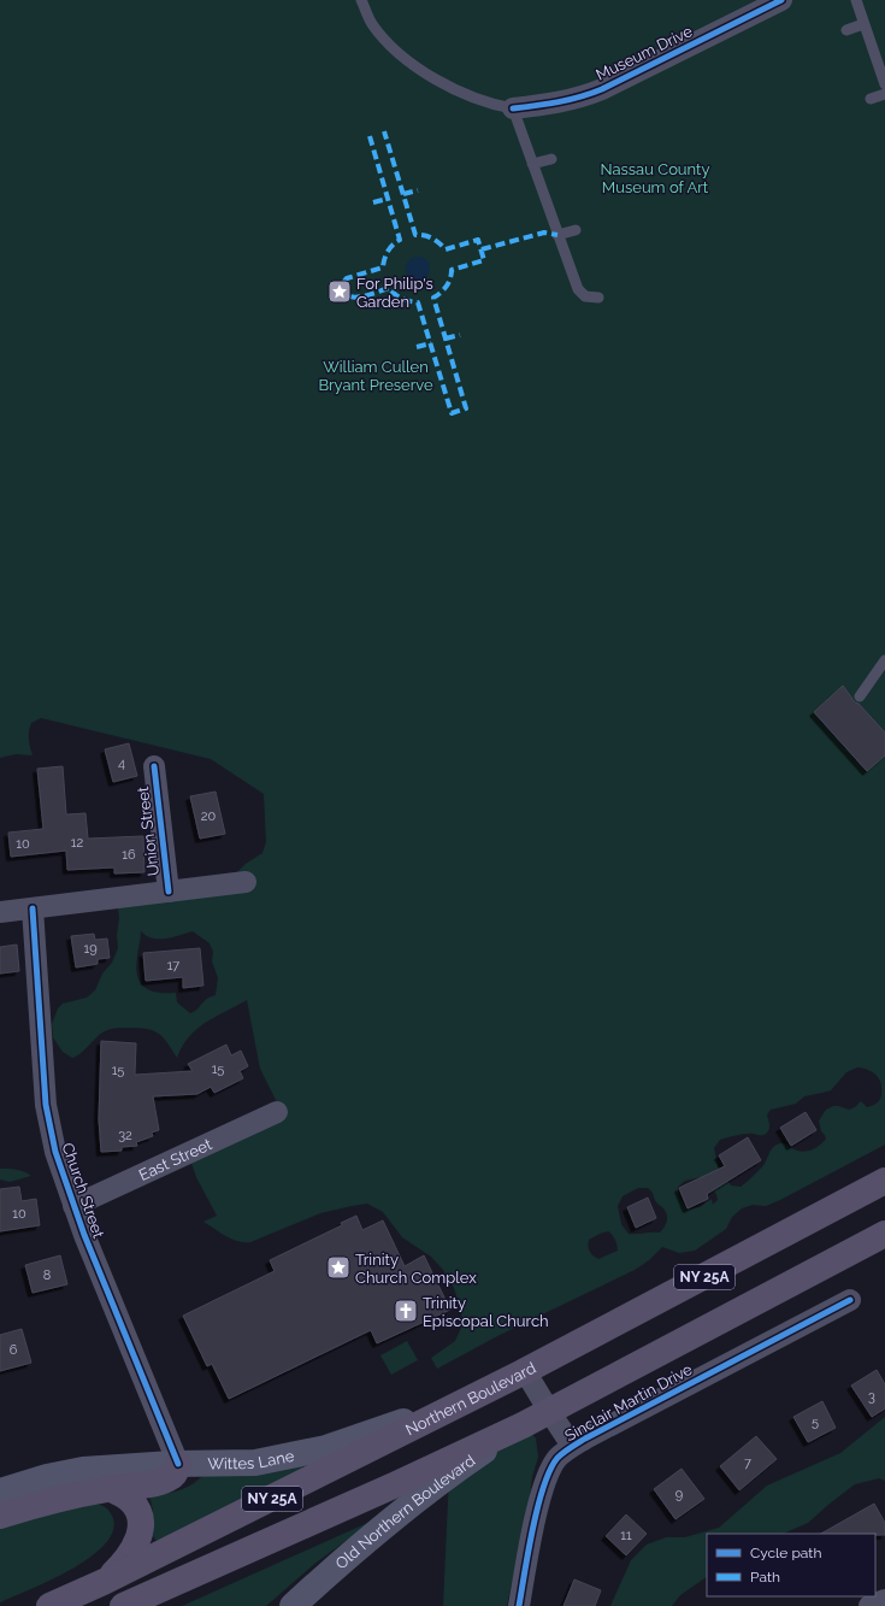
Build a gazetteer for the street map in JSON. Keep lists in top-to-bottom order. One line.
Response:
{"streets":{"main road":["NY 25A","Northern Boulevard","Wittes Lane","Old Northern Boulevard"],"street":["Museum Drive","Union Street","East Street","Church Street","Sinclair Martin Drive"]},"crossings":[["East Street","Church Street"],["Church Street","Wittes Lane"],["NY 25A","Old Northern Boulevard"],["Northern Boulevard","Wittes Lane"]],"parks":["Nassau County Museum of Art","William Cullen Bryant Preserve"],"places":{"place":["For Philip's Garden","Trinity Church Complex"],"church":["Trinity Episcopal Church"]},"house_numbers":["4","20","12","10","16","19","17","15","15","32","10","8","6","3","5","7","9","11"],"legend":["Cycle path","Path"]}
